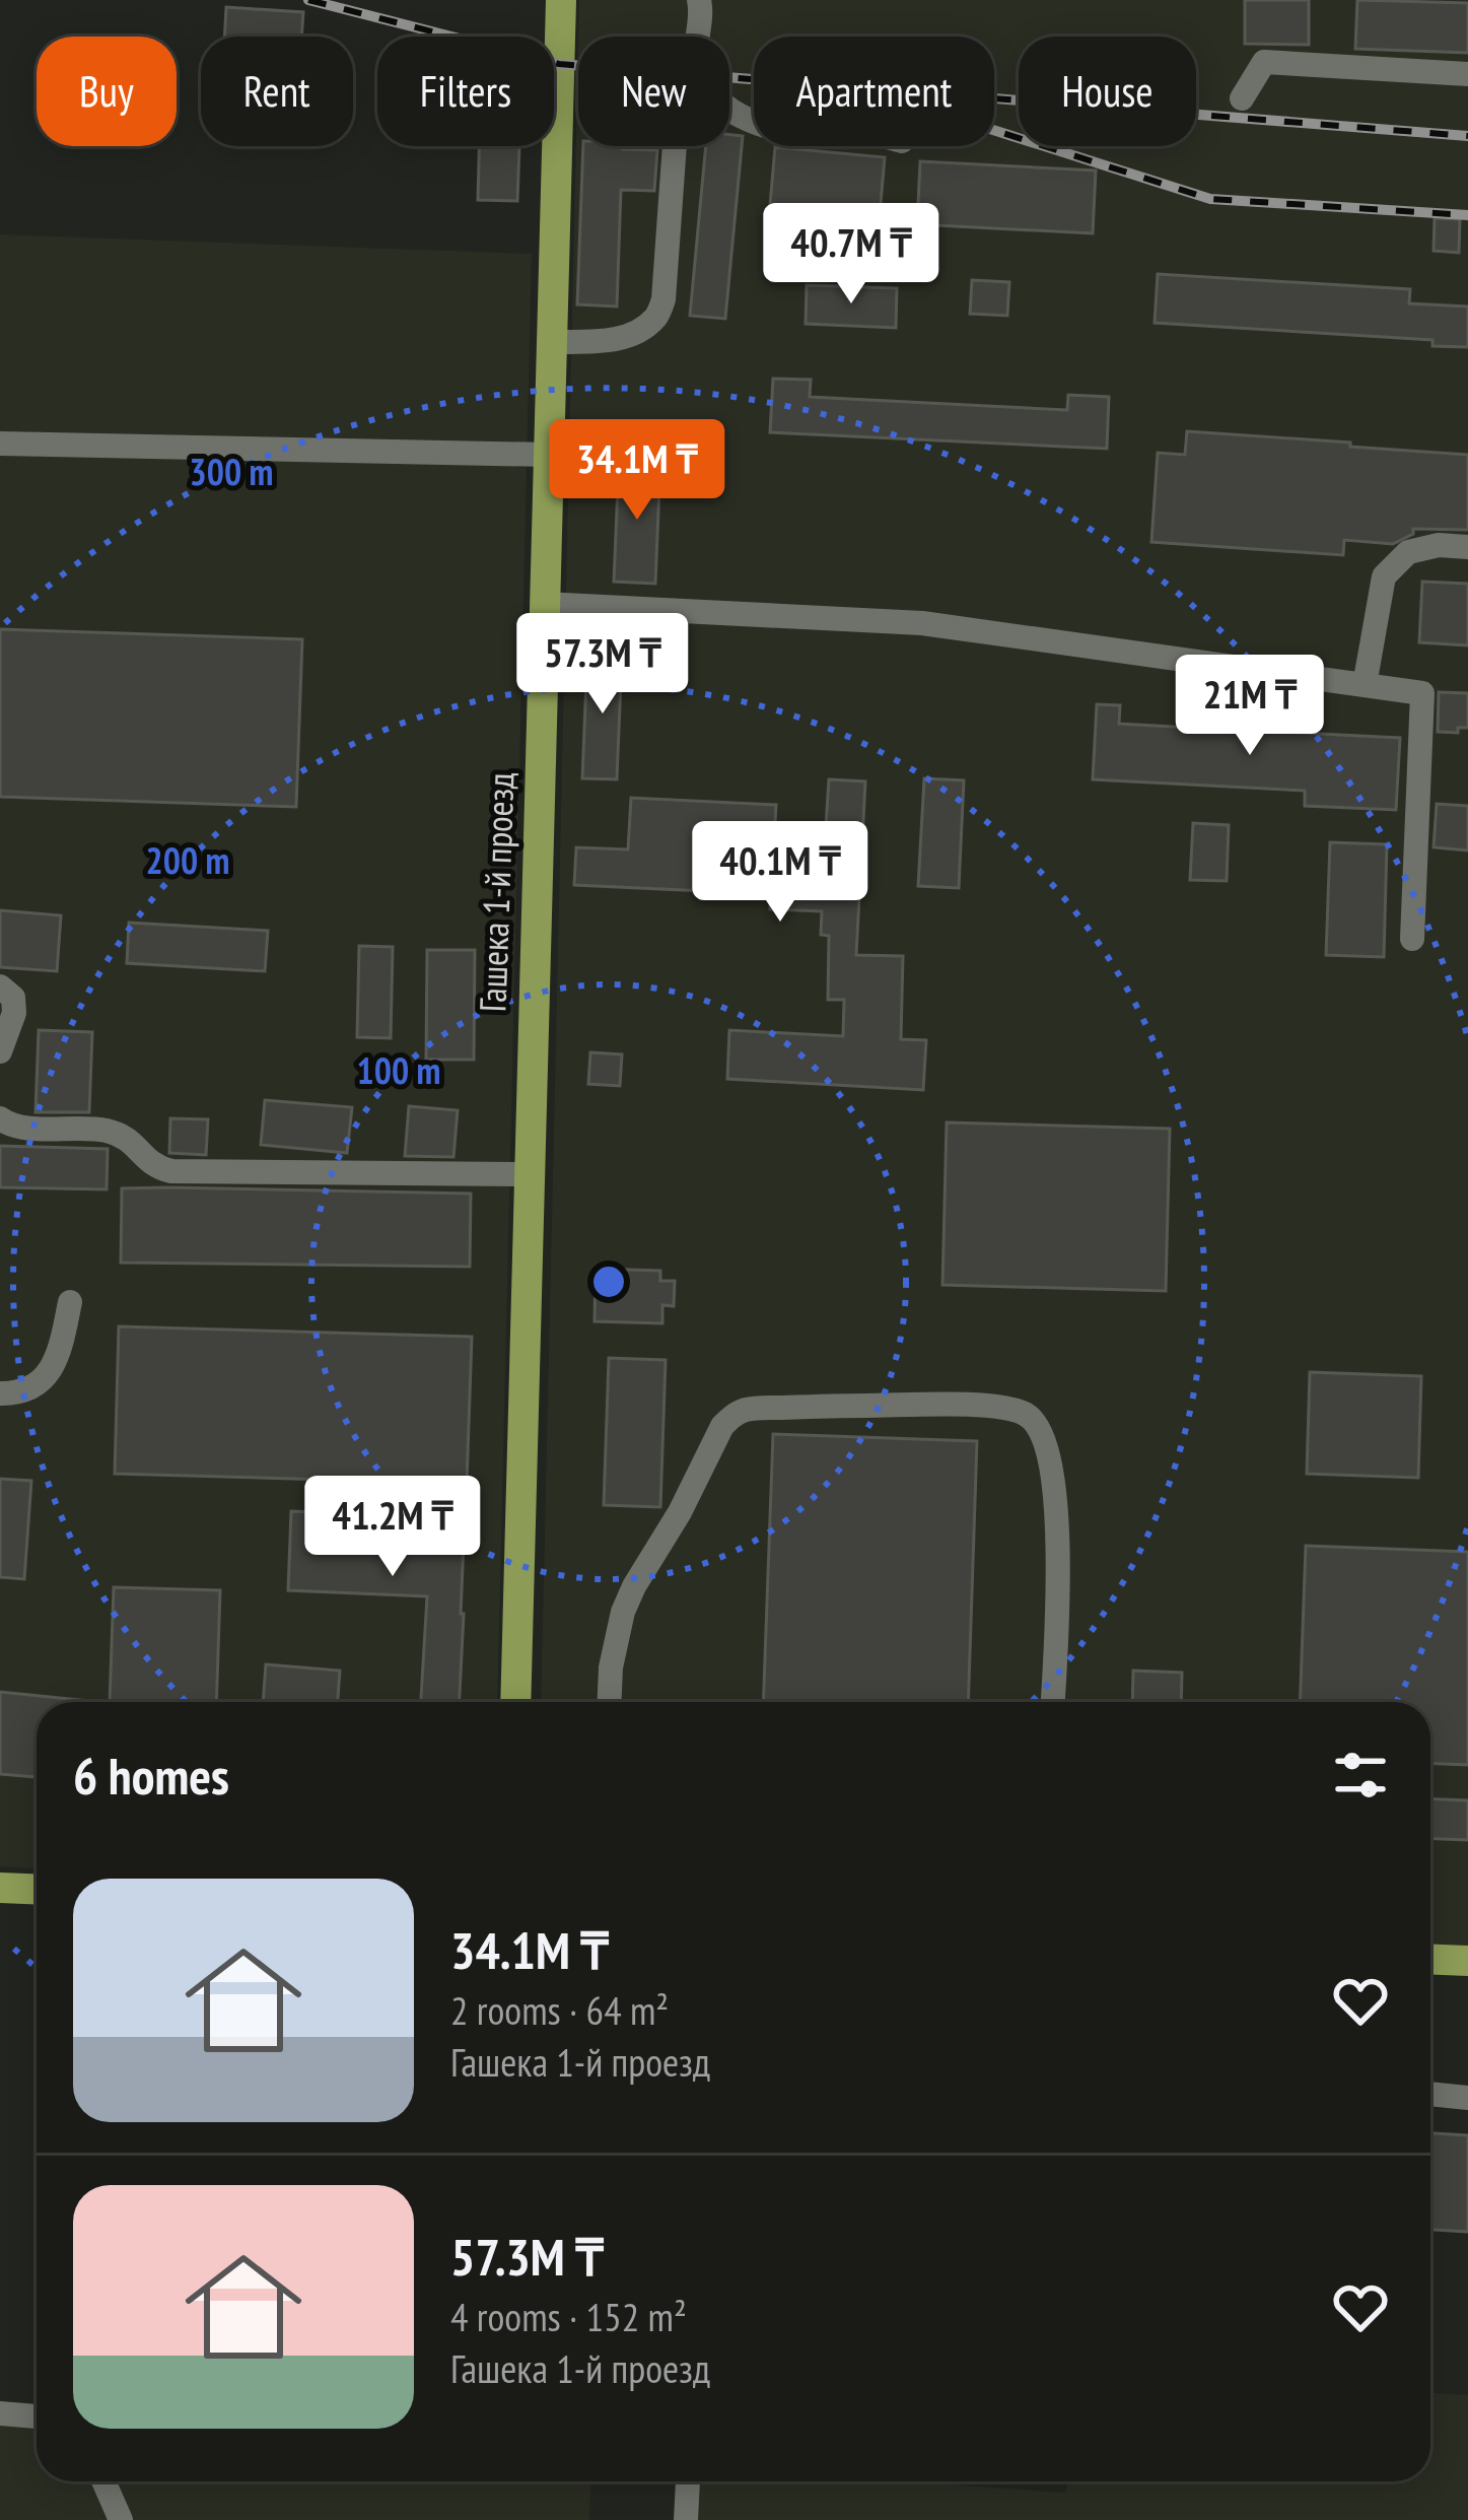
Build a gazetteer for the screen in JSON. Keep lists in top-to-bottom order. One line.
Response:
{"streets":{"main road":["Гашека 1-й проезд"]},"page":{"chip":["Buy","Rent","Filters","New","Apartment","House"],"price":["40.7M ₸","34.1M ₸","57.3M ₸","21M ₸","40.1M ₸","41.2M ₸"],"heading":"6 homes","list":[{"name":"34.1M ₸","note":"2 rooms · 64 m² · Гашека 1-й проезд"},{"name":"57.3M ₸","note":"4 rooms · 152 m² · Гашека 1-й проезд"}]},"rings":["300 m","200 m","100 m"]}
